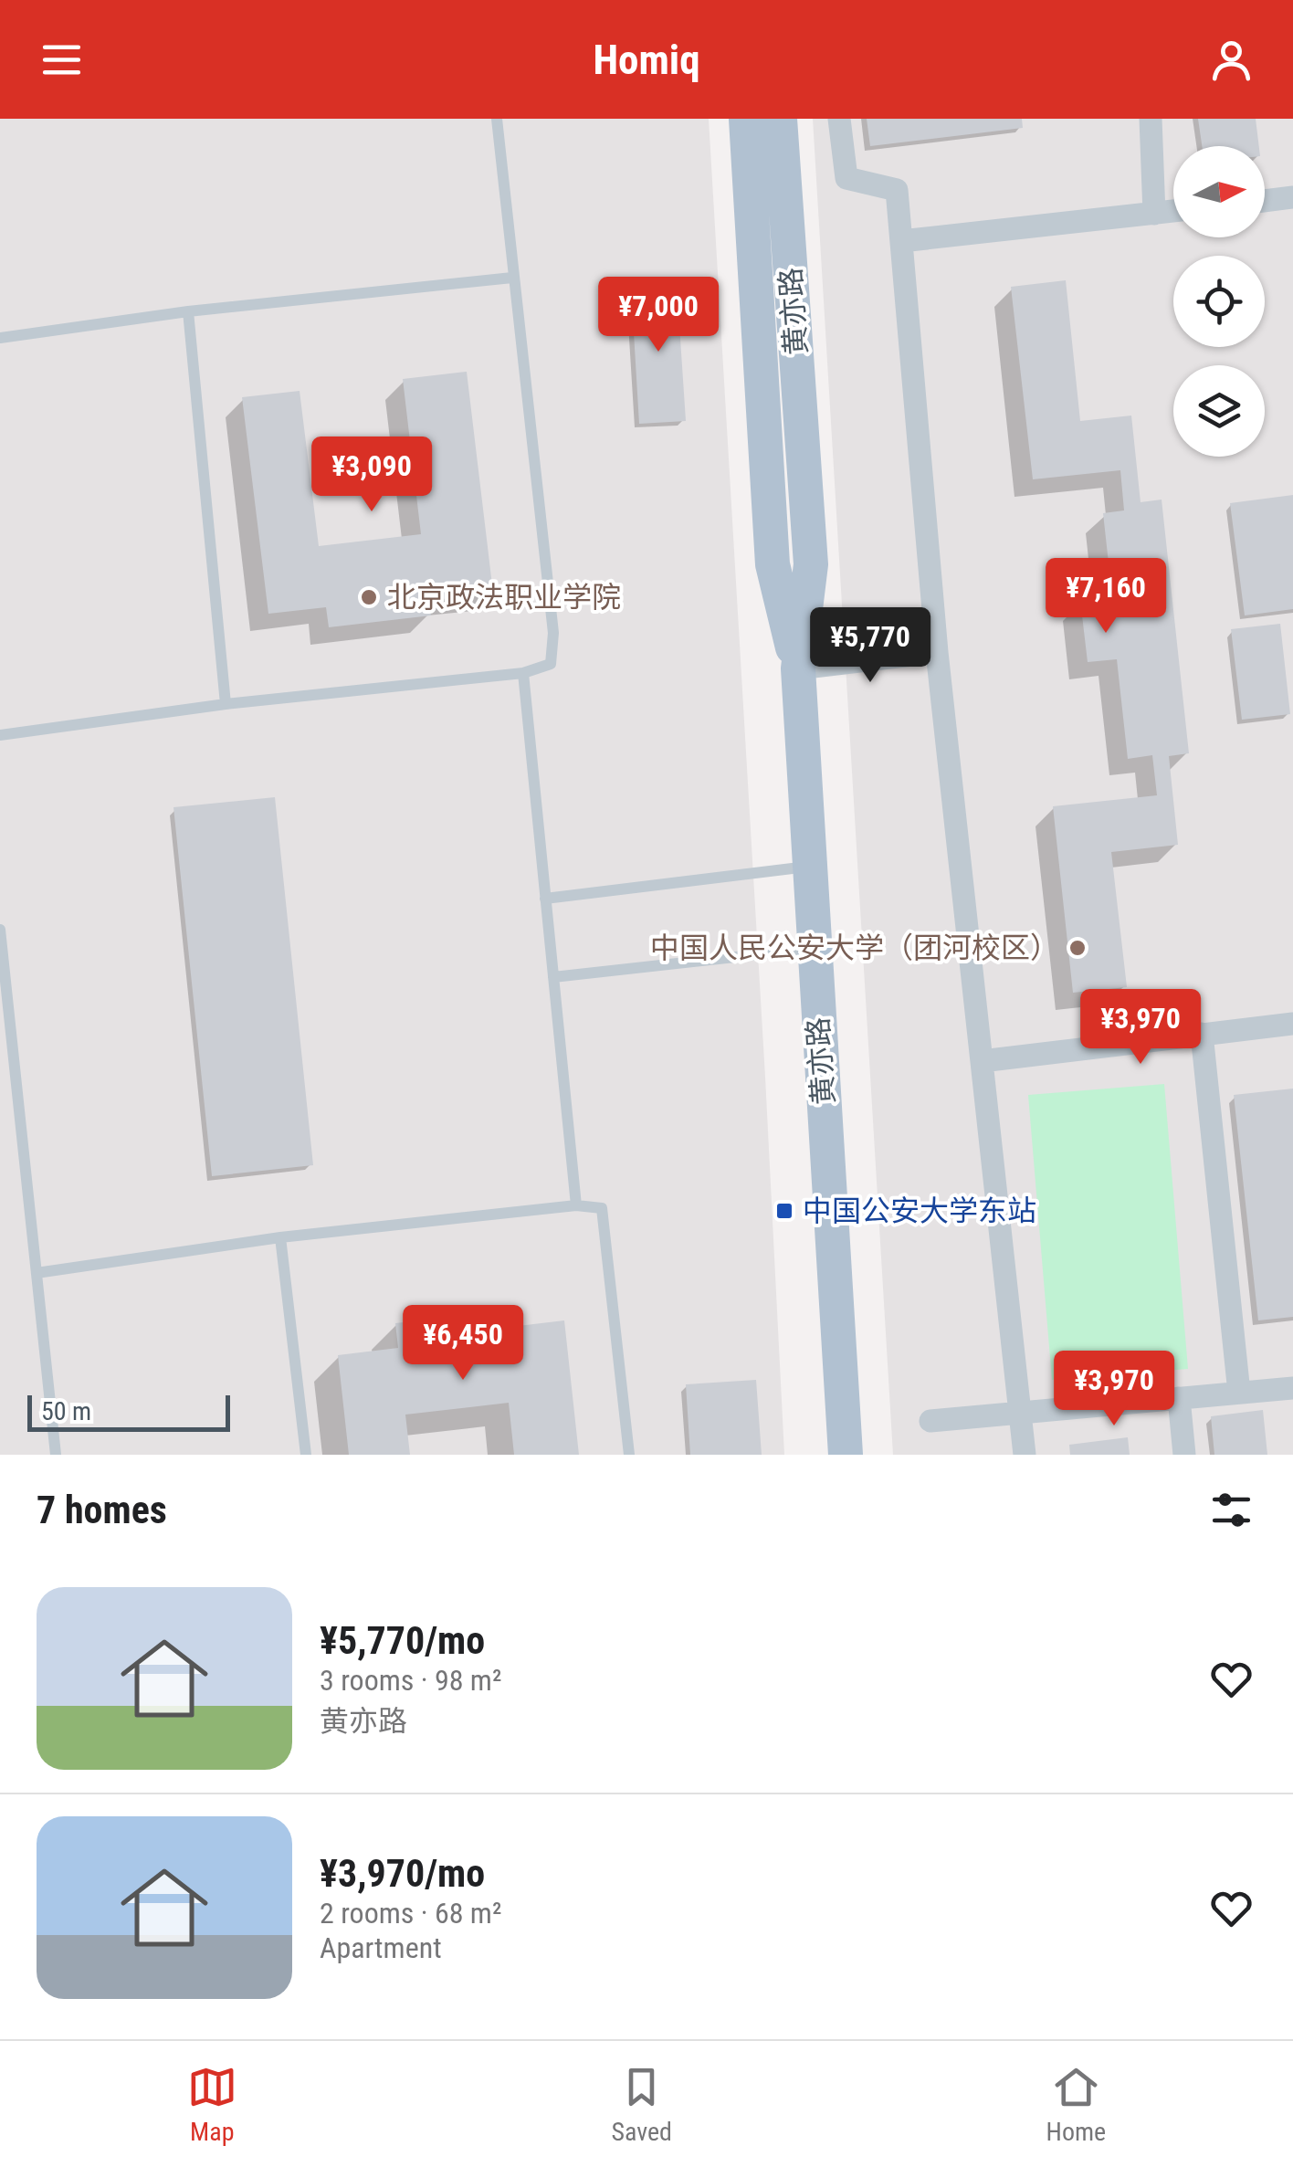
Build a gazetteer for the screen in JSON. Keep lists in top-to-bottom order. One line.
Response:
{"streets":{"main road":["黄亦路"]},"places":{"other":["北京政法职业学院","中国人民公安大学（团河校区）"],"transit":["中国公安大学东站"]},"scale_bar":"50 m","north":"right","page":{"header":"Homiq","price":["¥7,000","¥3,090","¥7,160","¥5,770","¥3,970","¥6,450","¥3,970"],"scale":"50 m","heading":"7 homes","list":[{"name":"¥5,770/mo","note":"3 rooms · 98 m² · 黄亦路"},{"name":"¥3,970/mo","note":"2 rooms · 68 m² · Apartment"}],"tabs":["Map","Saved","Home"]}}
